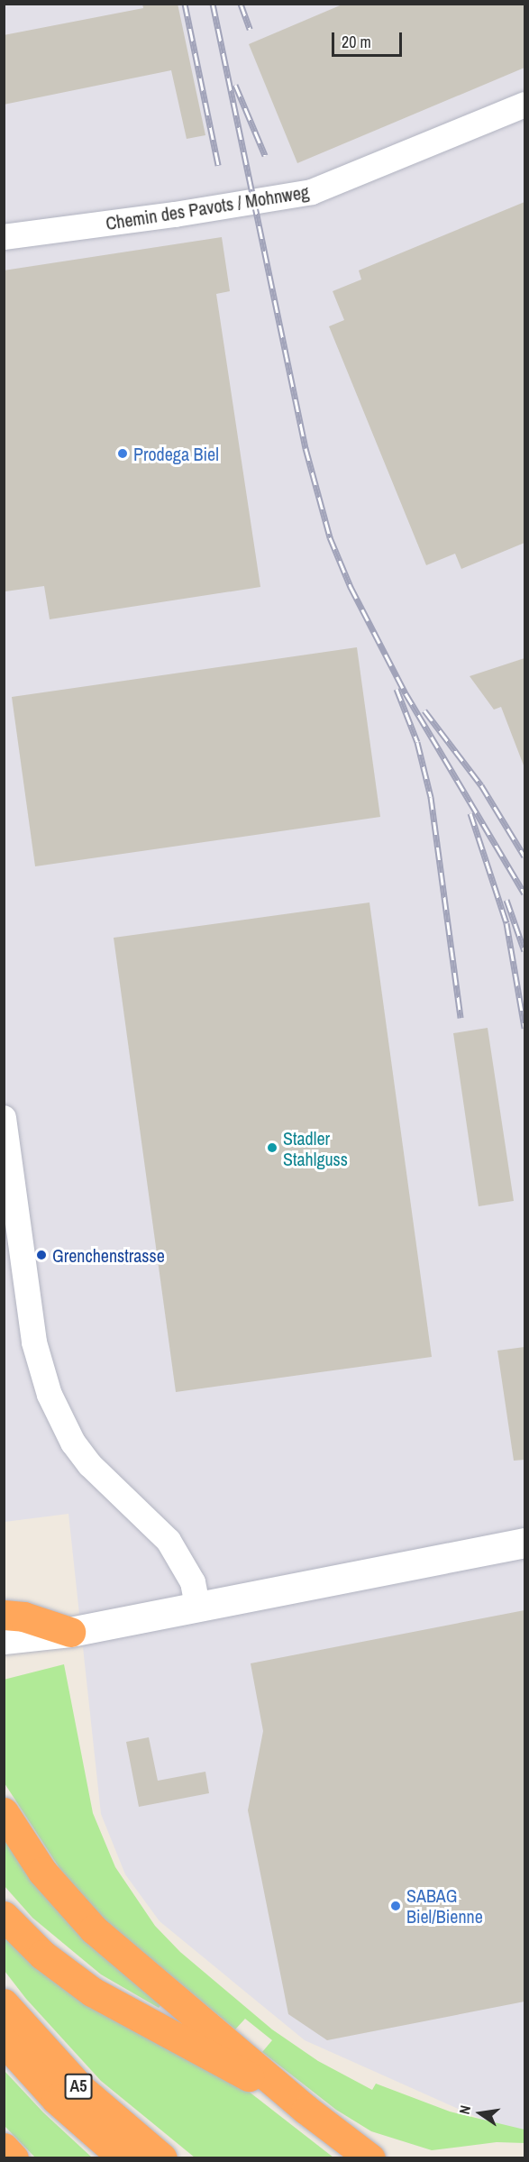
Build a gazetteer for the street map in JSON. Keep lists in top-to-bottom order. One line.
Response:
{"streets":{"highway":["A5"],"street":["Chemin des Pavots / Mohnweg"]},"places":["Prodega Biel","Stadler Stahlguss","Grenchenstrasse","SABAG Biel/Bienne"],"scale_bar":"20 m","north":"left"}
